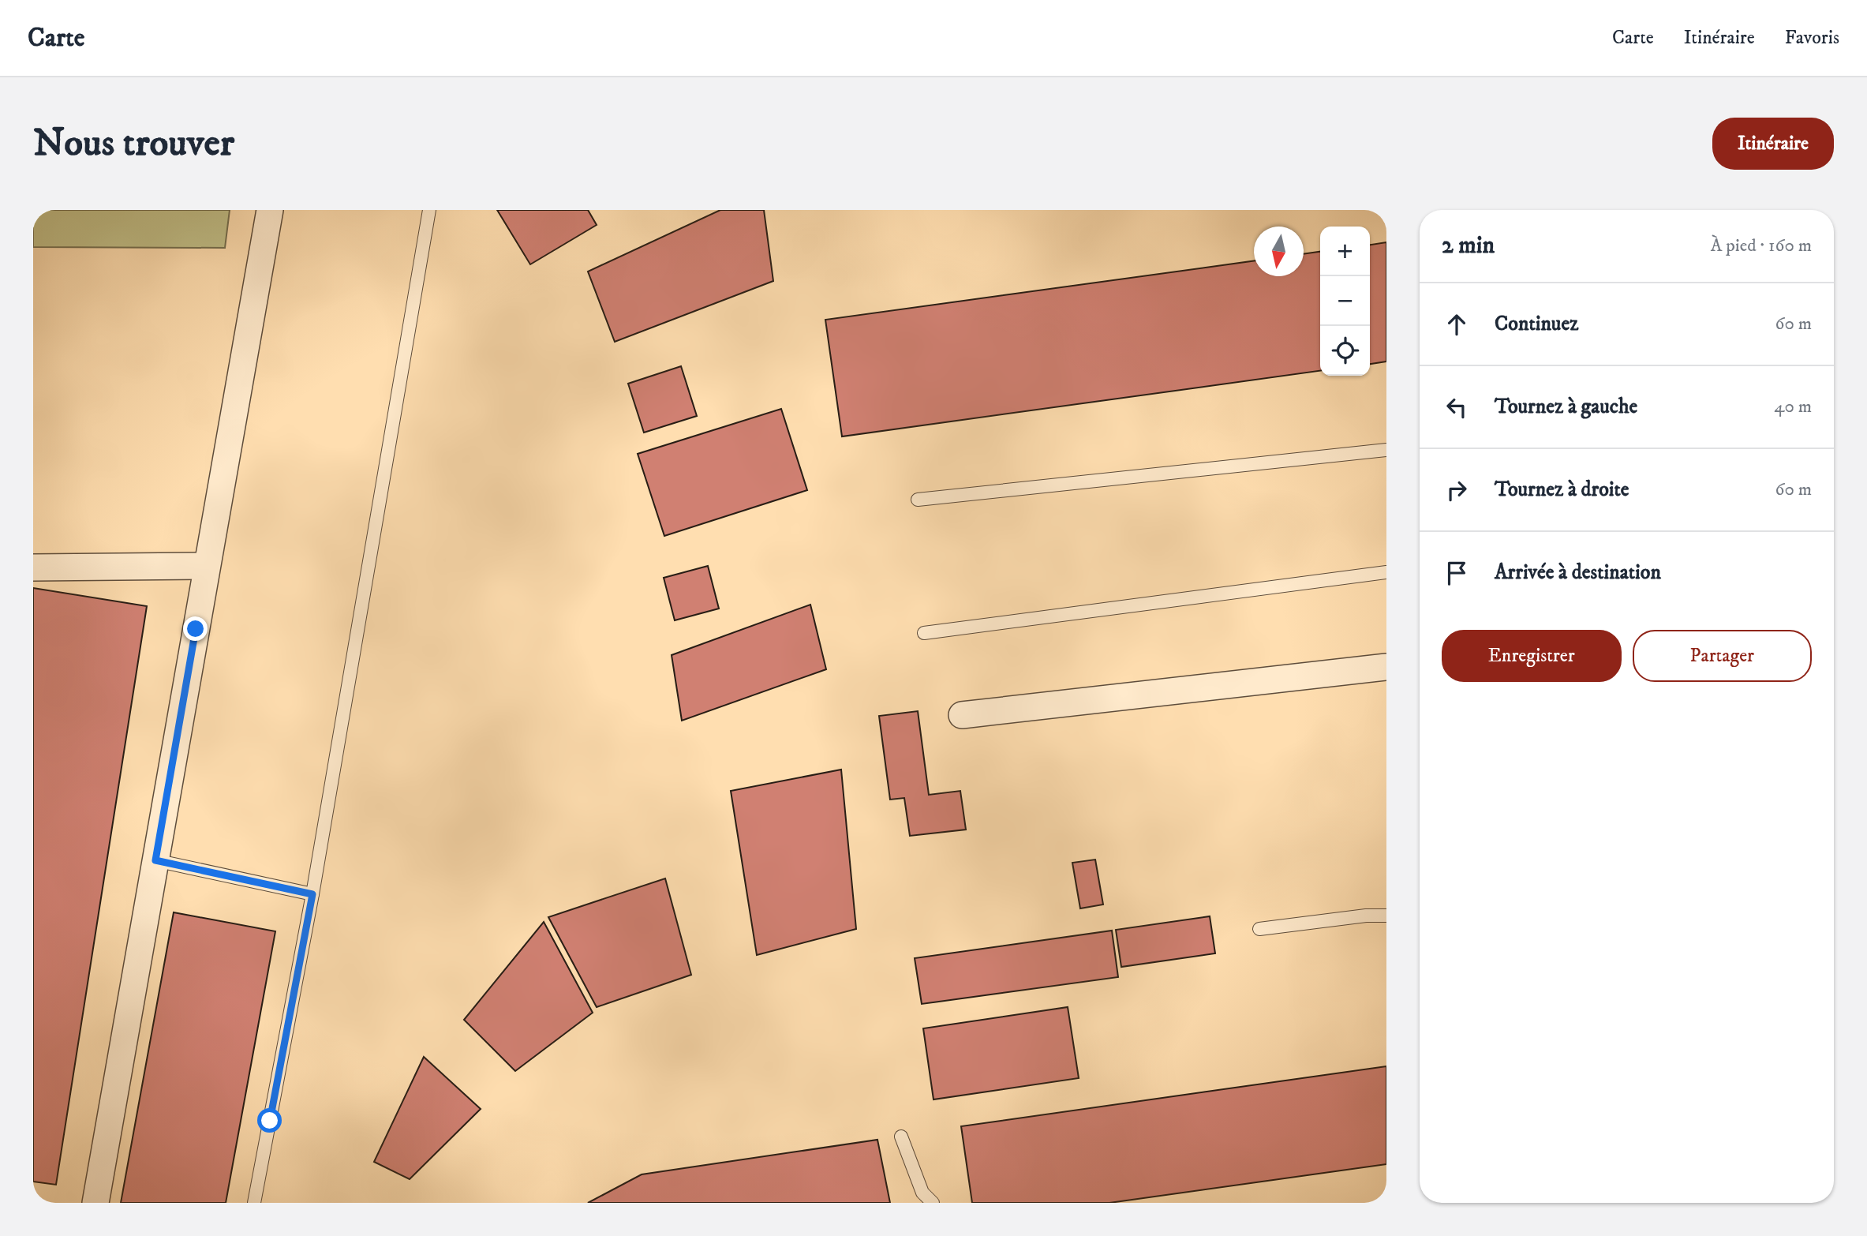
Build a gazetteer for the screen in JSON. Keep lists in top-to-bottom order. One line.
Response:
{"north":"bottom","page":{"header":"Carte","nav":["Carte","Itinéraire","Favoris"],"buttons":["Itinéraire",["Enregistrer","Partager"]],"title":"Nous trouver","heading":["2 min","À pied · 160 m"],"map_buttons":["+","−"],"list":[["Continuez","60 m"],["Tournez à gauche","40 m"],["Tournez à droite","60 m"],"Arrivée à destination"]}}
